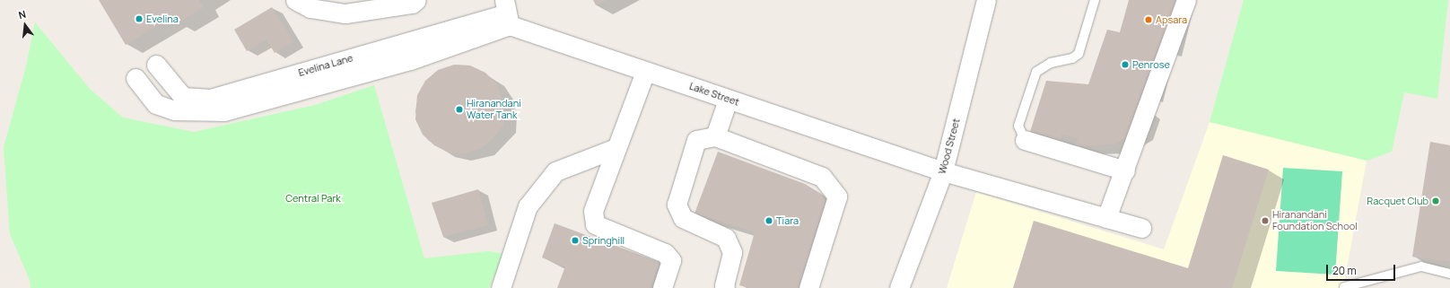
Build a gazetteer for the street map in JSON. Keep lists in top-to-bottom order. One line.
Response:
{"streets":{"street":["Evelina Lane","Lake Street","Wood Street"]},"crossings":[["Lake Street","Wood Street"]],"parks":["Central Park"],"places":["Evelina","Apsara","Penrose","Hiranandani Water Tank","Racquet Club","Tiara","Hiranandani Foundation School","Springhill"],"scale_bar":"20 m","north":"top"}
